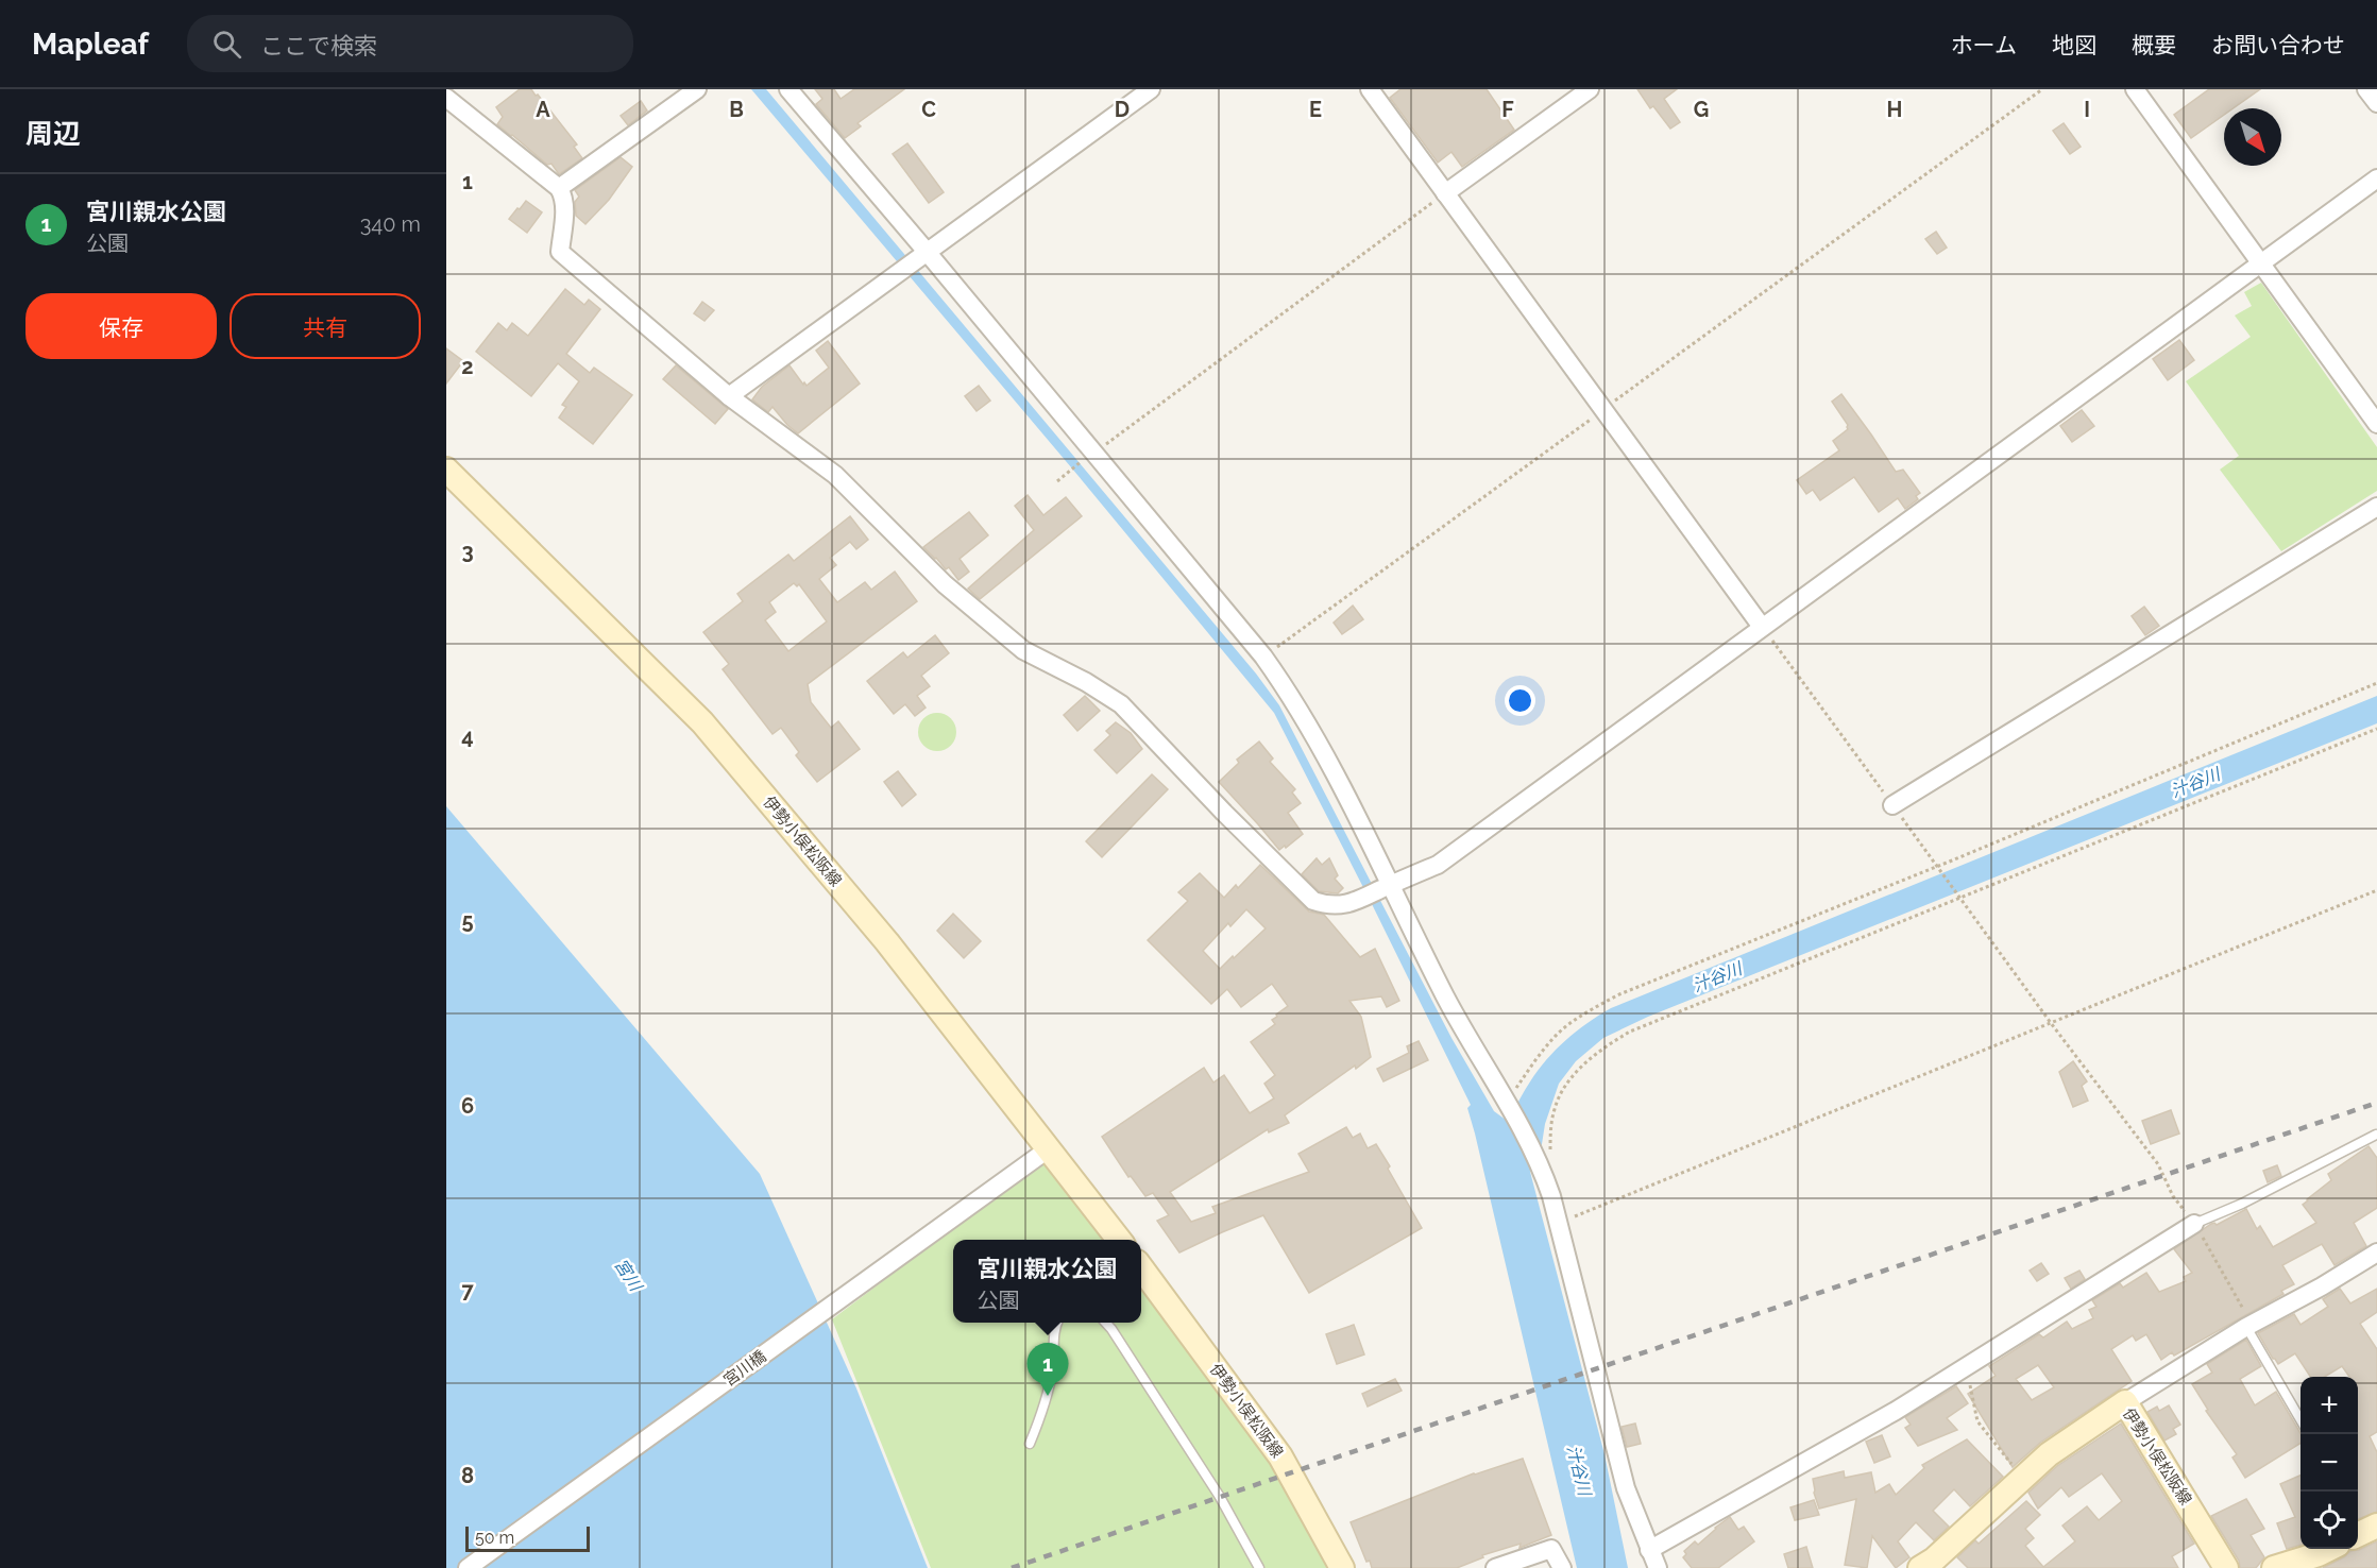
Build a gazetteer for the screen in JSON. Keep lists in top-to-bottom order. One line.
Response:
{"streets":{"main road":["伊勢小俣松阪線"],"street":["宮川橋"]},"crossings":[["伊勢小俣松阪線","宮川橋"]],"water":["汁谷川","宮川"],"scale_bar":"50 m","north":"bottom right","page":{"header":"Mapleaf","search":"ここで検索","nav":["ホーム","地図","概要","お問い合わせ"],"heading":"周辺","list":[{"mark":"1","name":"宮川親水公園","note":"公園","value":"340 m"}],"buttons":["保存","共有"],"popup":["宮川親水公園","公園"],"pins":"1","map_buttons":["+","−"],"scale":"50 m"},"grid":{"columns":["A","B","C","D","E","F","G","H","I"],"rows":["1","2","3","4","5","6","7","8"]}}
